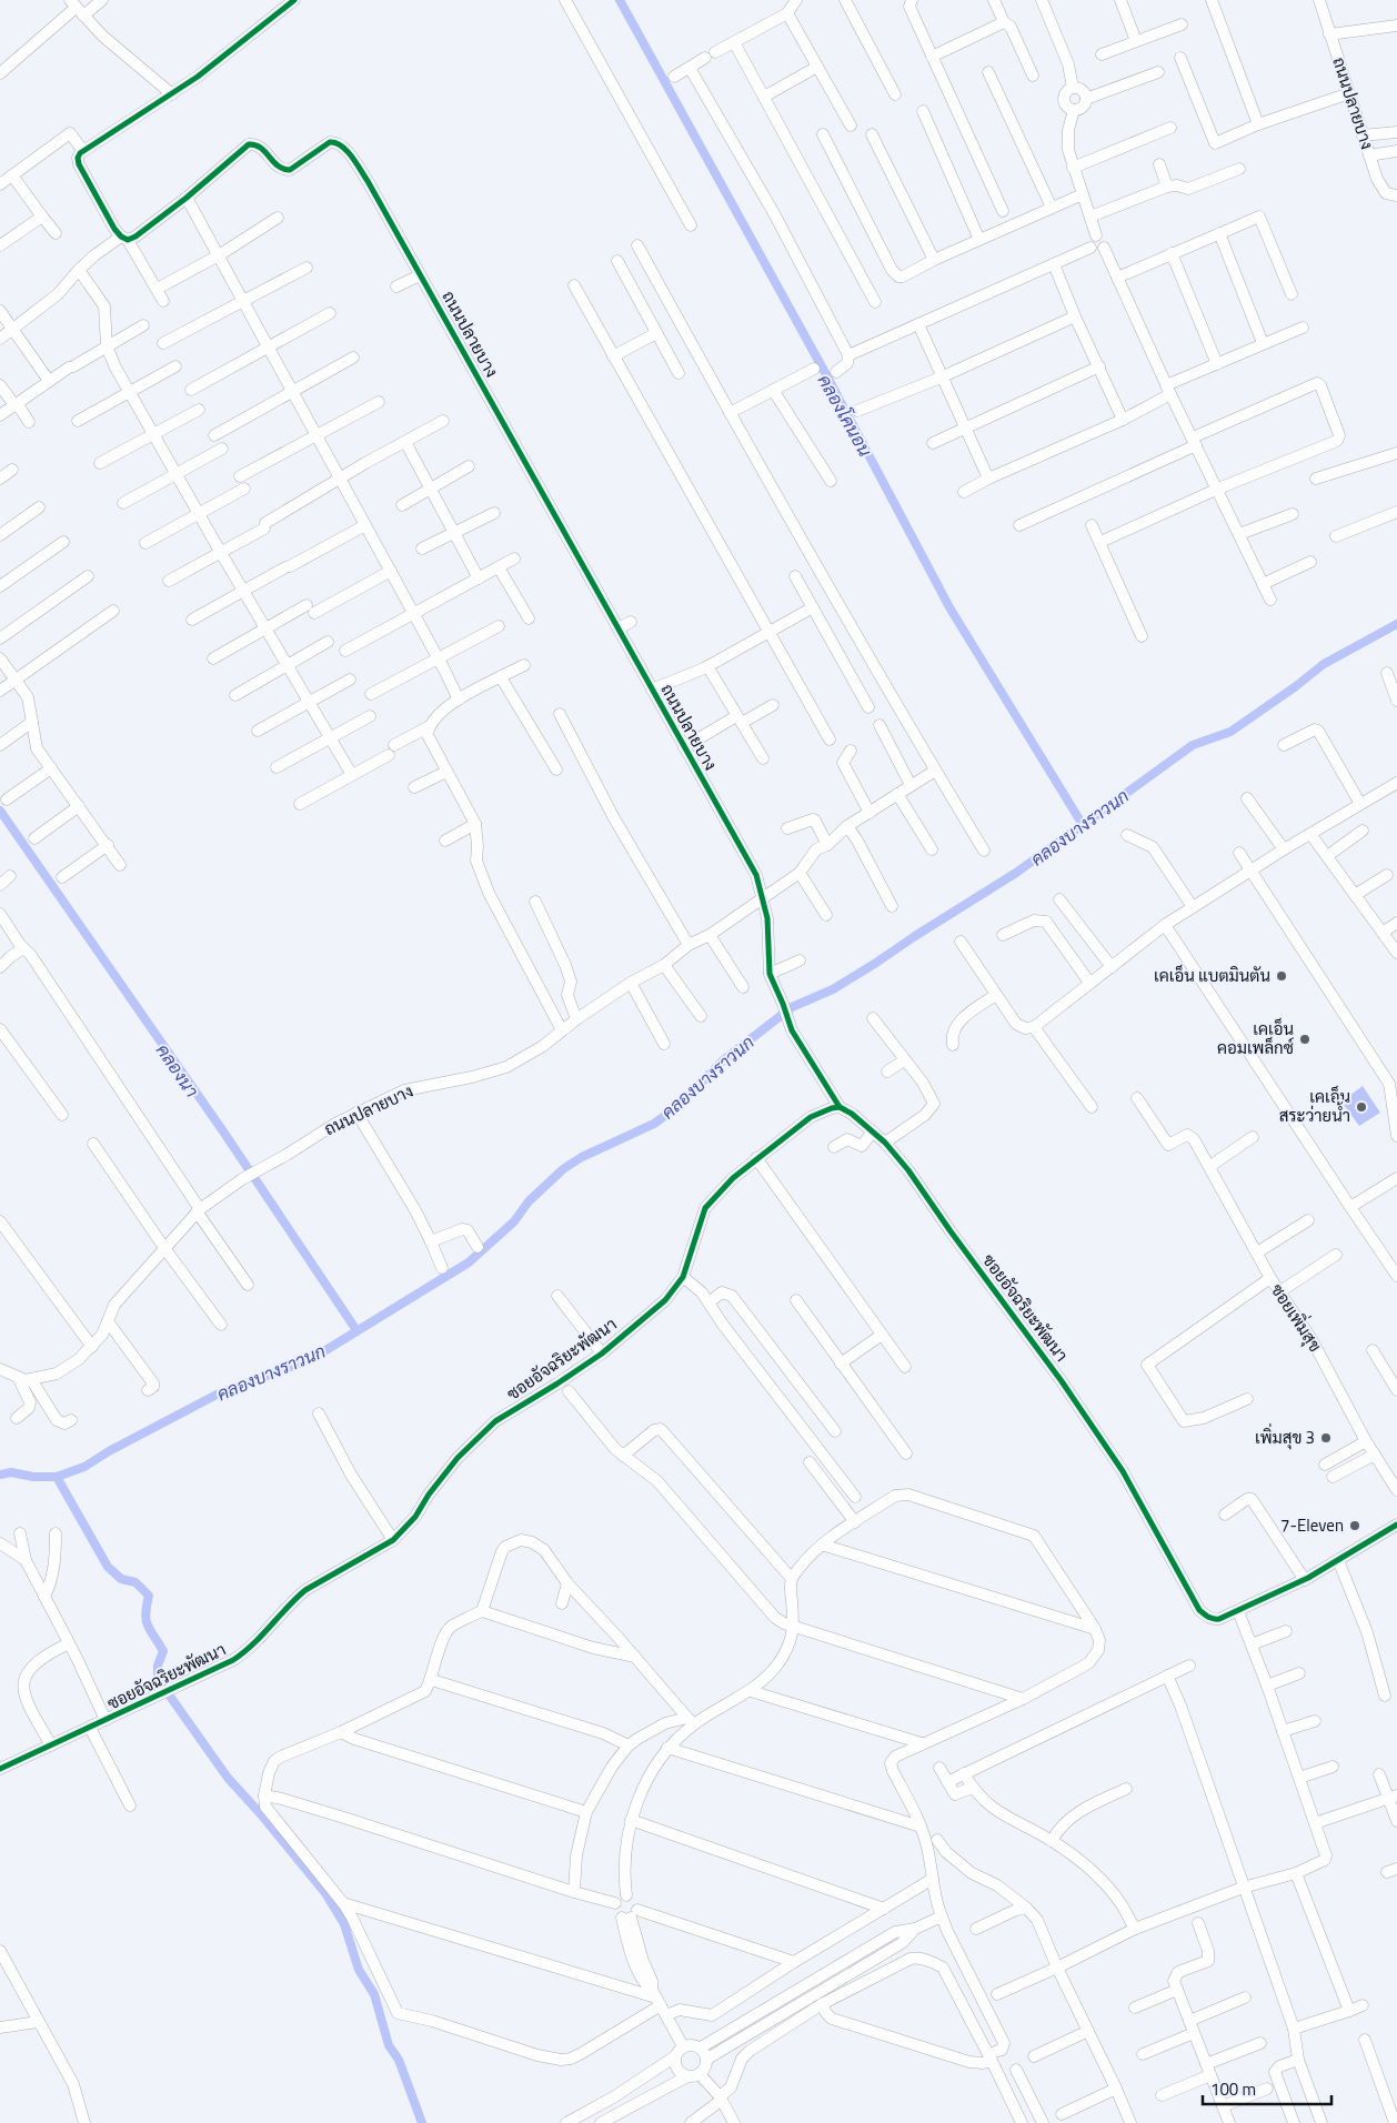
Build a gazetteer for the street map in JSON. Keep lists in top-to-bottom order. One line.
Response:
{"streets":{"street":["ถนนปลายบาง","ซอยอัจฉริยะพัฒนา","ซอยเพิ่มสุข"]},"crossings":[["ถนนปลายบาง","ซอยอัจฉริยะพัฒนา"]],"water":["คลองโคนอน","คลองบางราวนก","คลองนา"],"places":["เคเอ็น แบตมินตัน","เคเอ็น คอมเพล็กซ์","เคเอ็น สระว่ายน้ำ","เพิ่มสุข 3","7-Eleven"],"scale_bar":"100 m"}
